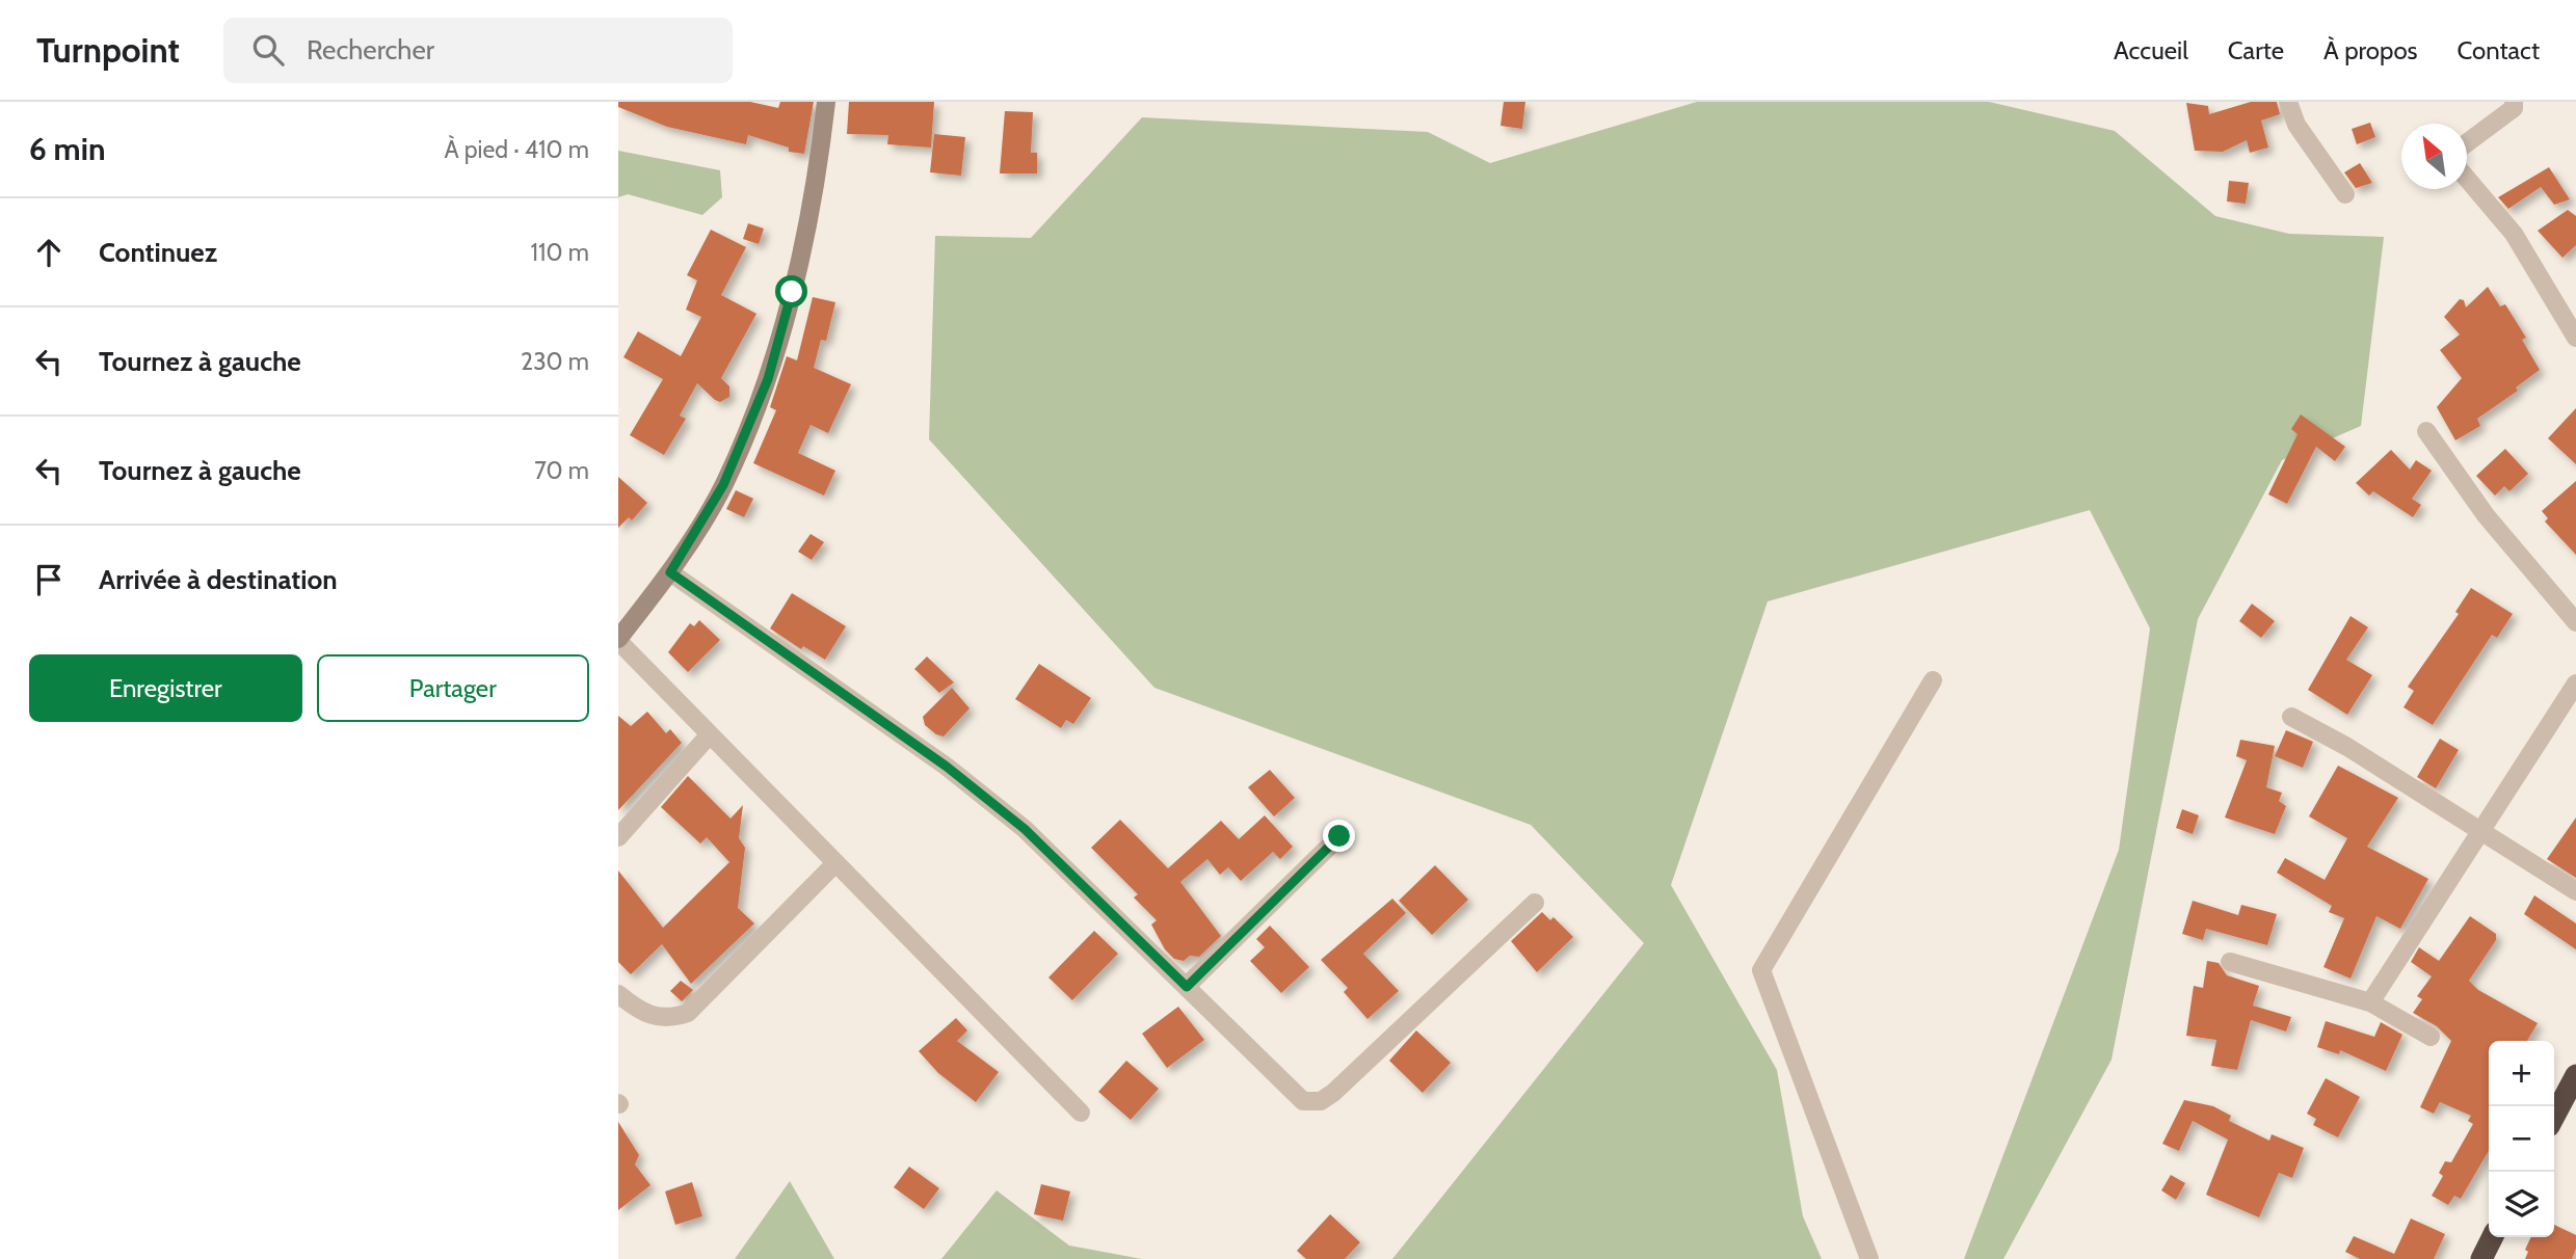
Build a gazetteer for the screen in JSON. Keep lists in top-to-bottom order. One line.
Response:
{"north":"top left","page":{"header":"Turnpoint","search":"Rechercher","nav":["Accueil","Carte","À propos","Contact"],"heading":["6 min","À pied · 410 m"],"list":[["Continuez","110 m"],["Tournez à gauche","230 m"],["Tournez à gauche","70 m"],"Arrivée à destination"],"buttons":["Enregistrer","Partager"],"map_buttons":["+","−"]}}
